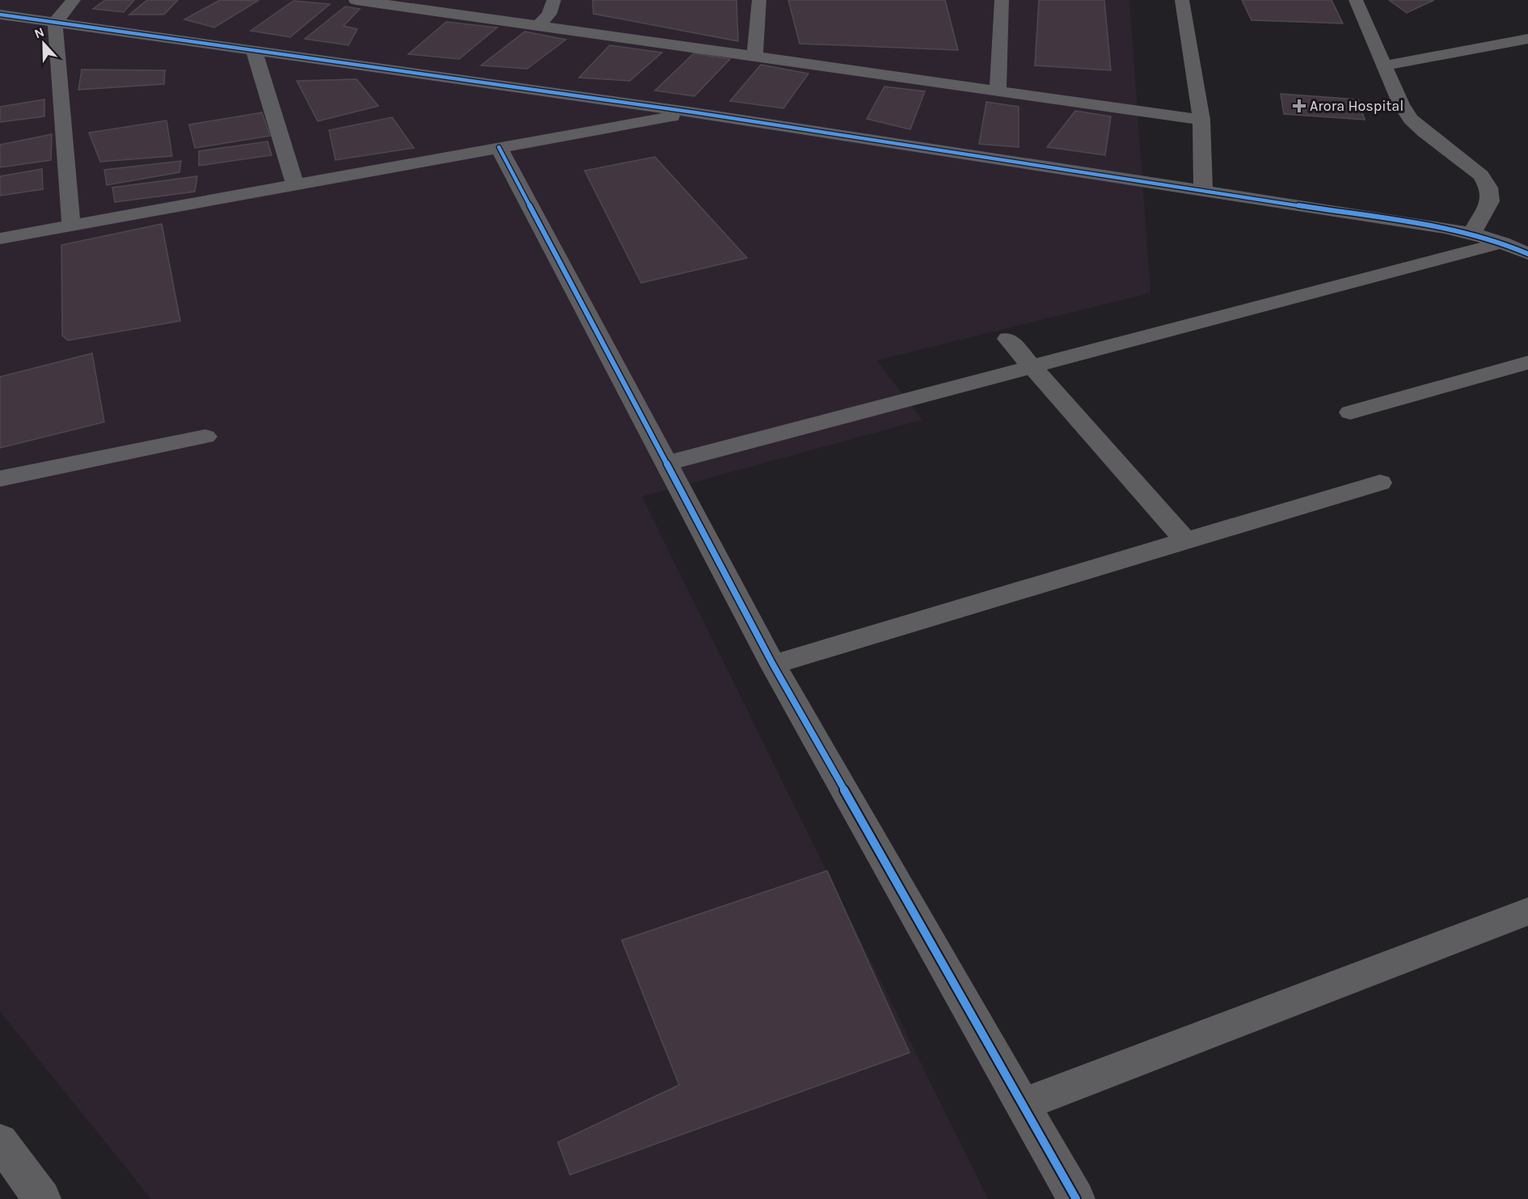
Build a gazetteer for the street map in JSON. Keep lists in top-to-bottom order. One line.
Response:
{"places":{"health":["Arora Hospital"]},"north":"top"}
